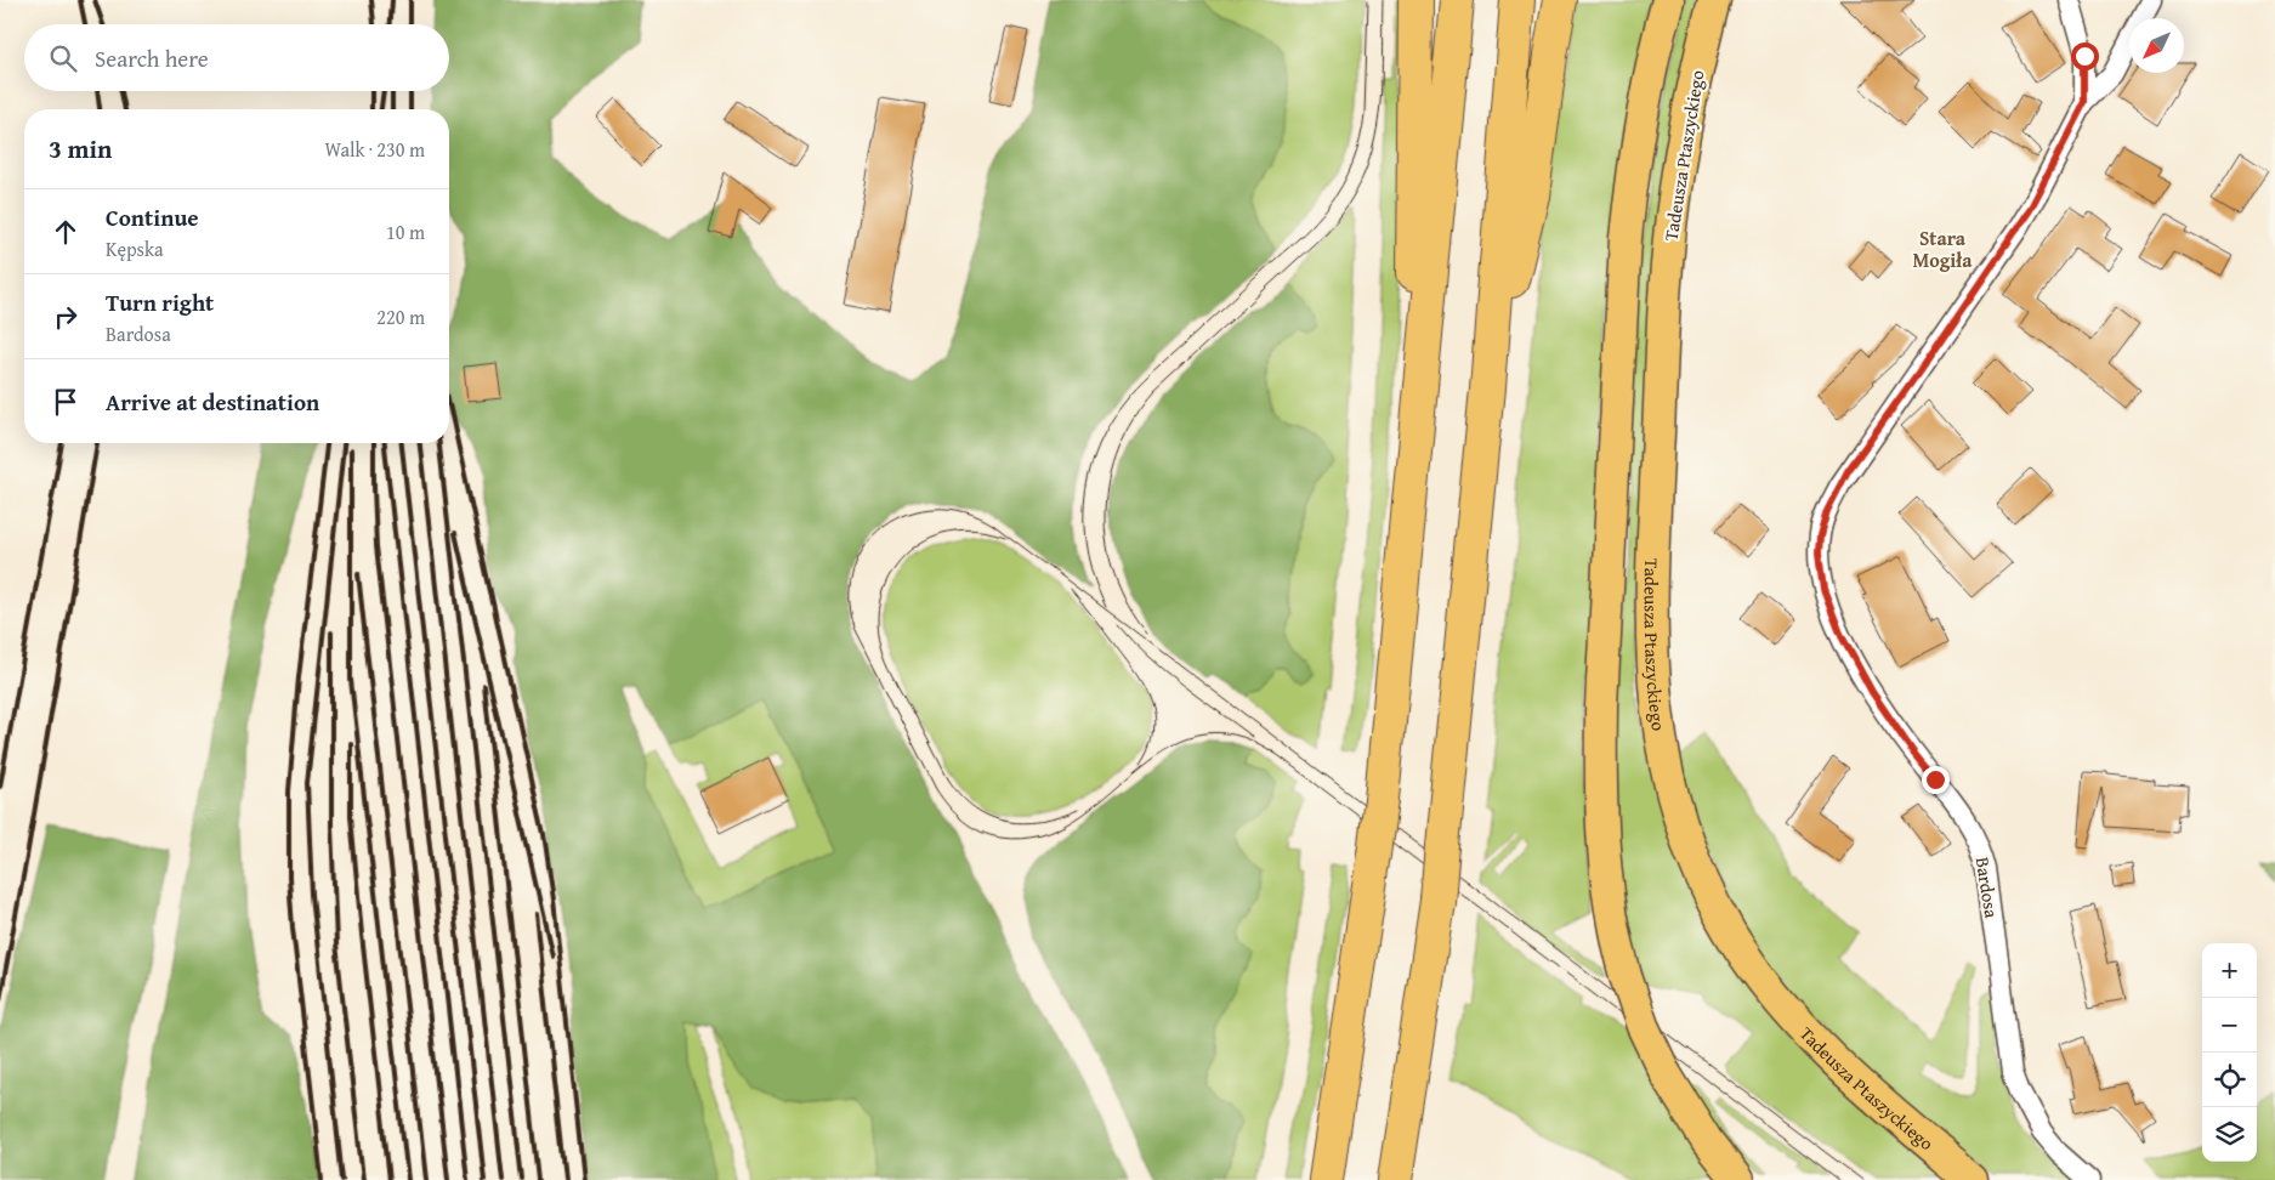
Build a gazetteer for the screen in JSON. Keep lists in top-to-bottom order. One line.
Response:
{"streets":{"main road":["Tadeusza Ptaszyckiego"],"street":["Bardosa"]},"districts":["Stara Mogiła"],"north":"bottom left","page":{"search":"Search here","heading":["3 min","Walk · 230 m"],"list":[["Continue","Kępska","10 m"],["Turn right","Bardosa","220 m"],"Arrive at destination"],"map_buttons":["+","−"]}}
